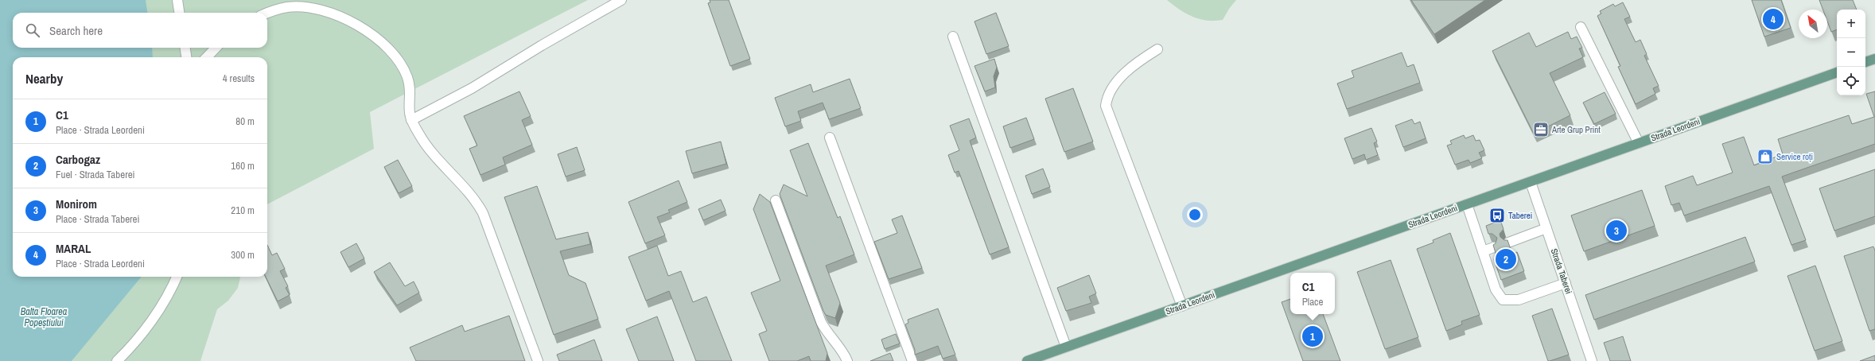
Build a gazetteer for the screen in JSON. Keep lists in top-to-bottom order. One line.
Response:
{"streets":{"main road":["Strada Leordeni"],"street":["Strada Taberei"]},"crossings":[["Strada Leordeni","Strada Taberei"]],"water":["Balta Floarea Popeștiului"],"places":{"office":["Arte Grup Print"],"shop":["Service roți"],"bus stop":["Taberei"]},"north":"top left","page":{"pins":["4","3","2","1"],"map_buttons":["+","−"],"search":"Search here","heading":["Nearby","4 results"],"list":[{"mark":"1","name":"C1","note":"Place · Strada Leordeni","value":"80 m"},{"mark":"2","name":"Carbogaz","note":"Fuel · Strada Taberei","value":"160 m"},{"mark":"3","name":"Monirom","note":"Place · Strada Taberei","value":"210 m"},{"mark":"4","name":"MARAL","note":"Place · Strada Leordeni","value":"300 m"}],"popup":["C1","Place"]}}
